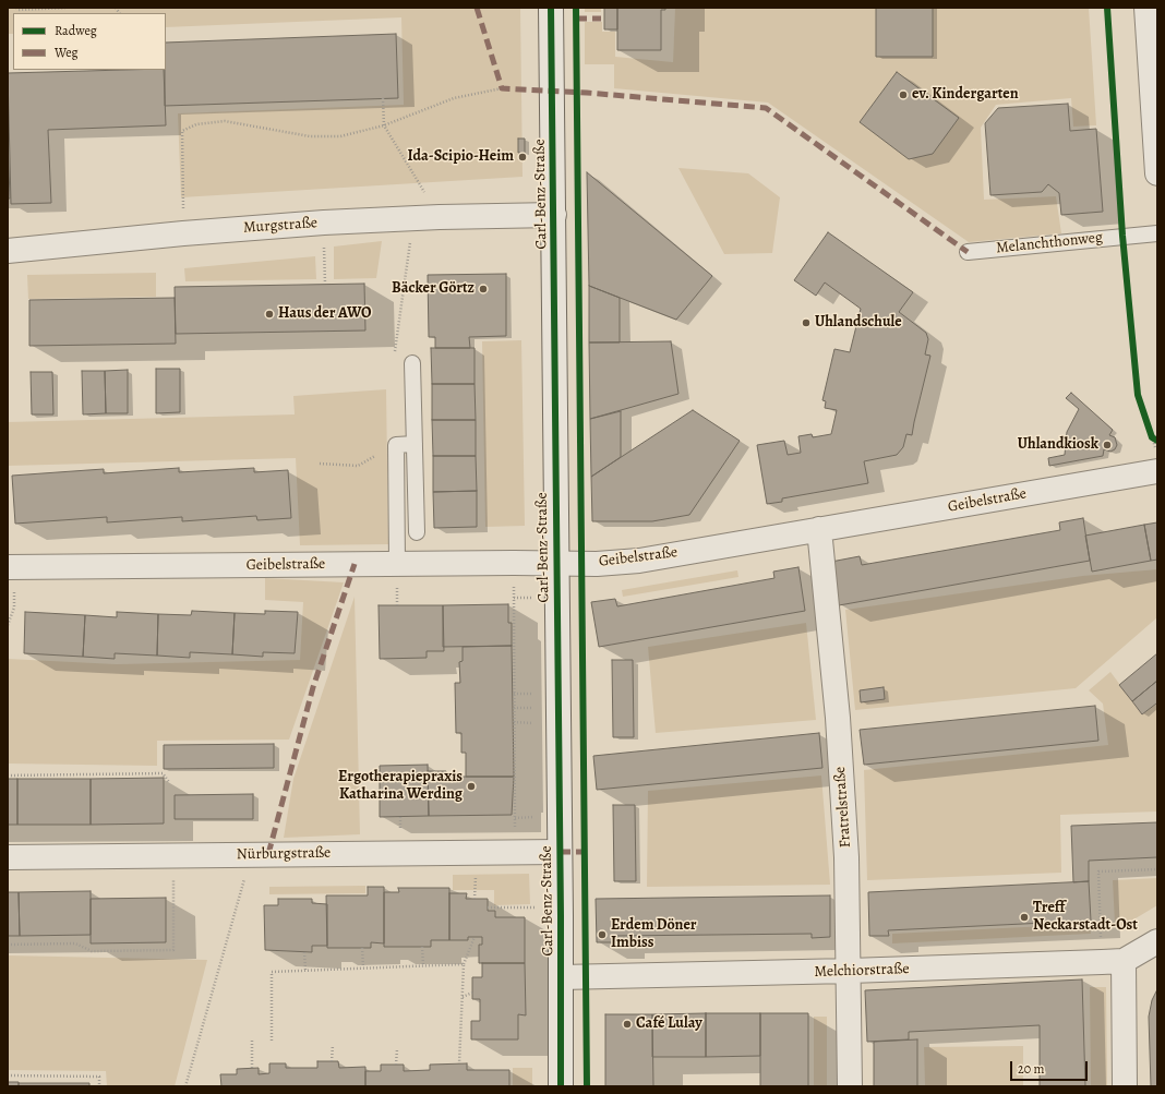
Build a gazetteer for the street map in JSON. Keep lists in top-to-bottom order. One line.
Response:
{"streets":{"street":["Carl-Benz-Straße","Murgstraße","Geibelstraße","Fratrelstraße","Nürburgstraße","Melchiorstraße"],"lane":["Melanchthonweg"]},"crossings":[["Carl-Benz-Straße","Murgstraße"],["Carl-Benz-Straße","Geibelstraße"],["Carl-Benz-Straße","Nürburgstraße"],["Carl-Benz-Straße","Melchiorstraße"],["Geibelstraße","Fratrelstraße"],["Fratrelstraße","Melchiorstraße"]],"places":["ev. Kindergarten","Ida-Scipio-Heim","Bäcker Görtz","Haus der AWO","Uhlandschule","Uhlandkiosk","Ergotherapiepraxis Katharina Werding","Treff Neckarstadt-Ost","Erdem Döner Imbiss","Café Lulay"],"legend":["Radweg","Weg"],"scale_bar":"20 m"}
